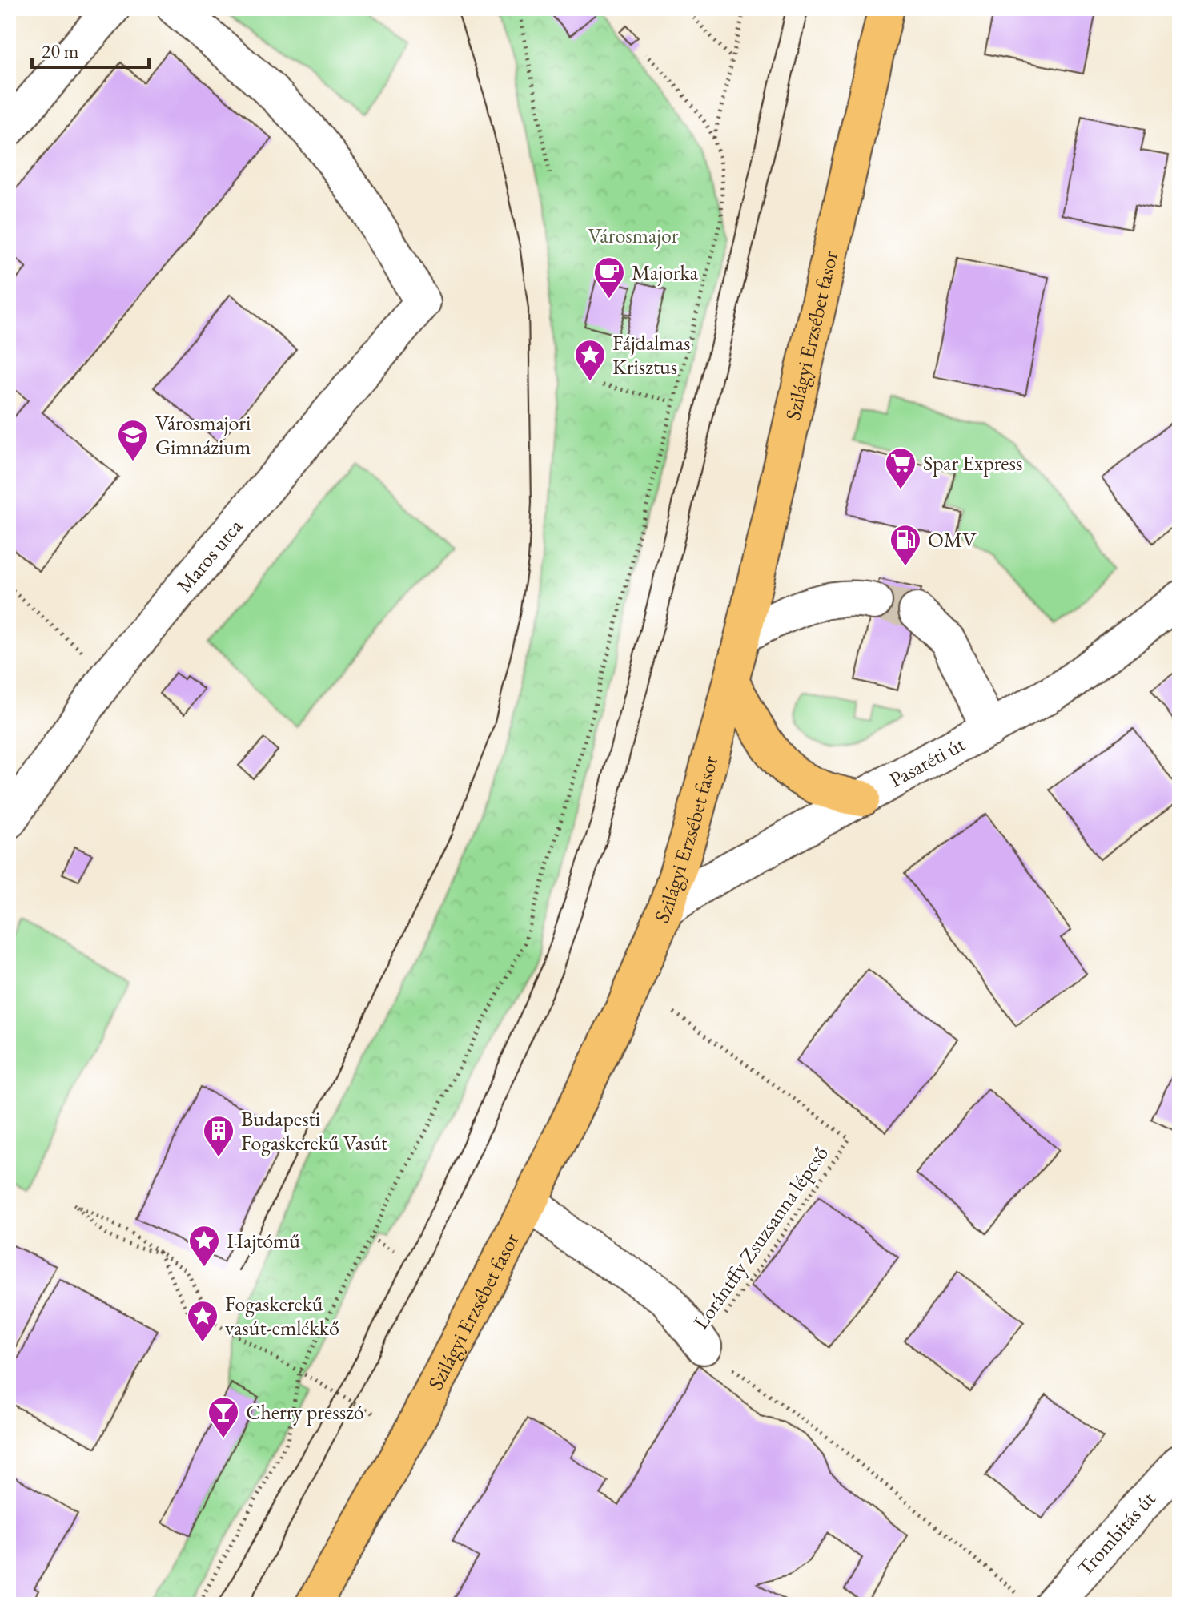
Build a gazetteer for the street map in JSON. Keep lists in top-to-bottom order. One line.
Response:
{"streets":{"main road":["Szilágyi Erzsébet fasor"],"street":["Maros utca","Pasaréti út","Trombitás út"],"path":["Lorántffy Zsuzsanna lépcső"]},"crossings":[["Szilágyi Erzsébet fasor","Pasaréti út"],["Lorántffy Zsuzsanna lépcső","Trombitás út"]],"parks":["Városmajor"],"places":{"cafe":["Majorka"],"place":["Fájdalmas Krisztus","Hajtómű","Fogaskerekű vasút-emlékkő"],"school or university":["Városmajori Gimnázium"],"supermarket":["Spar Express"],"fuel station":["OMV"],"building":["Budapesti Fogaskerekű Vasút"],"bar":["Cherry presszó"]},"scale_bar":"20 m"}
